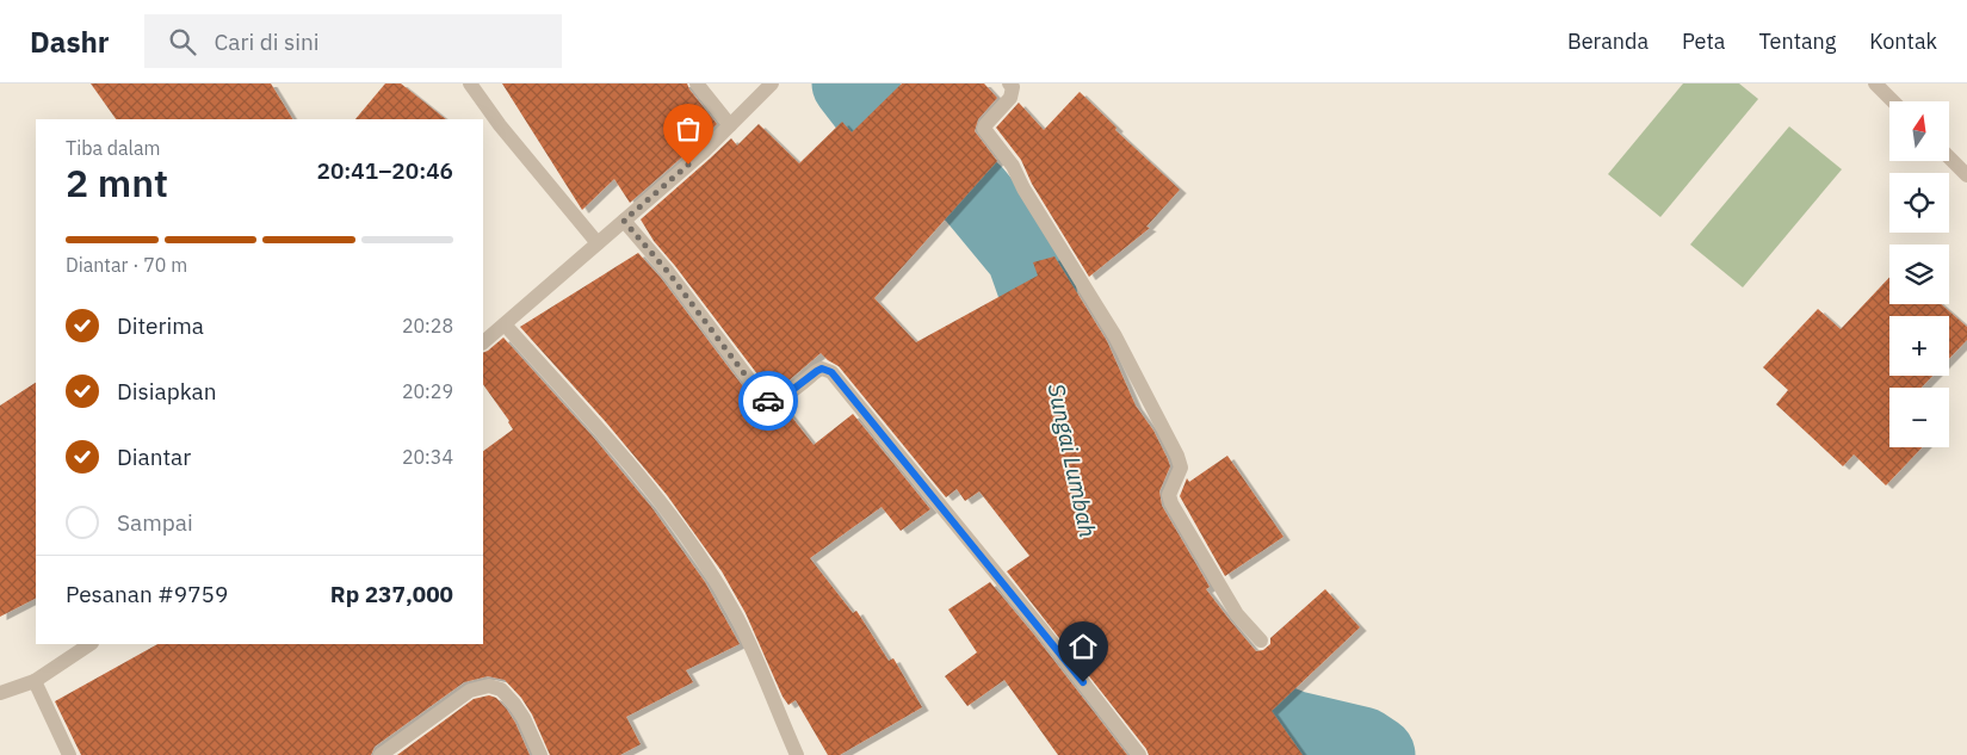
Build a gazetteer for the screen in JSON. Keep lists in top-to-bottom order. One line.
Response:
{"water":["Sungai Lumbah"],"north":"top","page":{"header":"Dashr","search":"Cari di sini","nav":["Beranda","Peta","Tentang","Kontak"],"map_buttons":["+","−"],"heading":["2 mnt","Tiba dalam","20:41–20:46"],"panel":["Pesanan #9759","Rp 237,000"],"bar":"Diantar · 70 m","list":[["Diterima","20:28"],["Disiapkan","20:29"],["Diantar","20:34"],"Sampai"]}}
